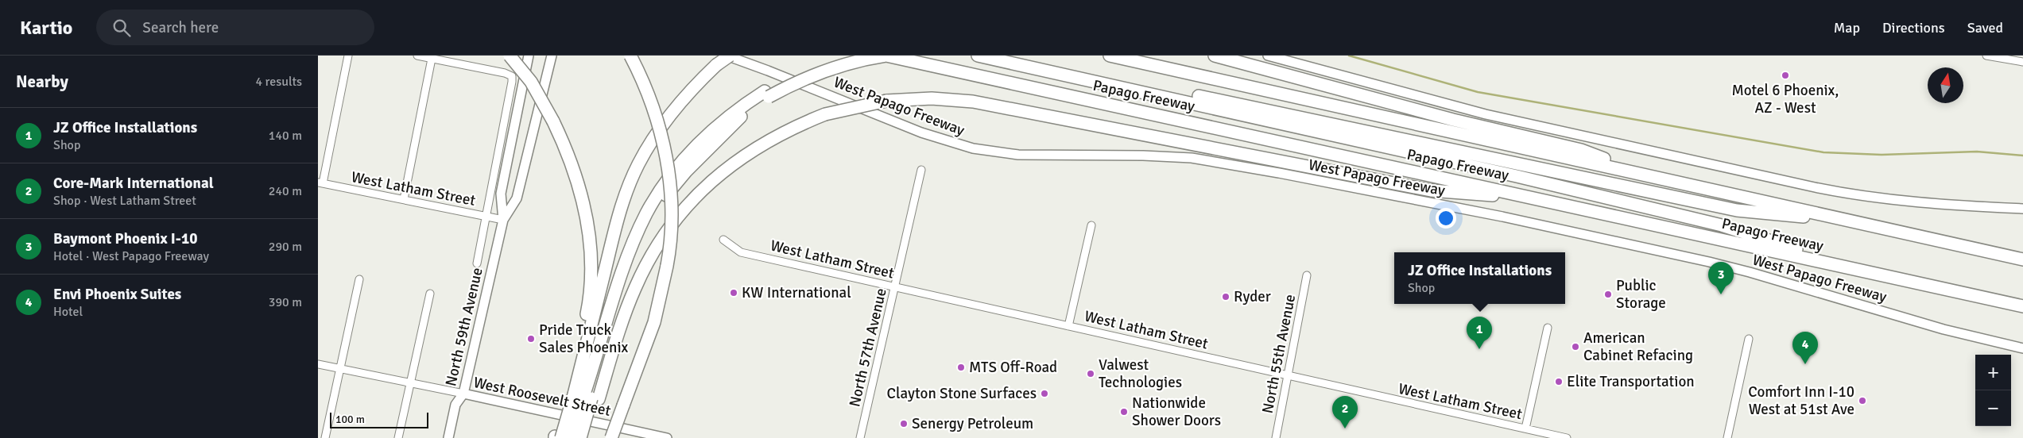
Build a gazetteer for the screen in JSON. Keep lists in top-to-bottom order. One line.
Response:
{"streets":{"highway":["Papago Freeway"],"main road":["West Papago Freeway","North 59th Avenue","West Roosevelt Street"],"street":["West Latham Street","North 57th Avenue","North 55th Avenue"]},"crossings":[["West Latham Street","North 59th Avenue"],["West Latham Street","North 57th Avenue"],["West Latham Street","North 55th Avenue"],["North 59th Avenue","West Roosevelt Street"]],"places":["Motel 6 Phoenix, AZ - West","KW International","Public Storage","Ryder","Pride Truck Sales Phoenix","American Cabinet Refacing","MTS Off-Road","Valwest Technologies","Elite Transportation","Clayton Stone Surfaces","Comfort Inn I-10 West at 51st Ave","Nationwide Shower Doors","Senergy Petroleum"],"scale_bar":"100 m","north":"top","page":{"header":"Kartio","search":"Search here","nav":["Map","Directions","Saved"],"heading":["Nearby","4 results"],"list":[{"mark":"1","name":"JZ Office Installations","note":"Shop","value":"140 m"},{"mark":"2","name":"Core-Mark International","note":"Shop · West Latham Street","value":"240 m"},{"mark":"3","name":"Baymont Phoenix I-10","note":"Hotel · West Papago Freeway","value":"290 m"},{"mark":"4","name":"Envi Phoenix Suites","note":"Hotel","value":"390 m"}],"popup":["JZ Office Installations","Shop"],"pins":["3","1","4","2"],"map_buttons":["+","−"],"scale":"100 m"}}
